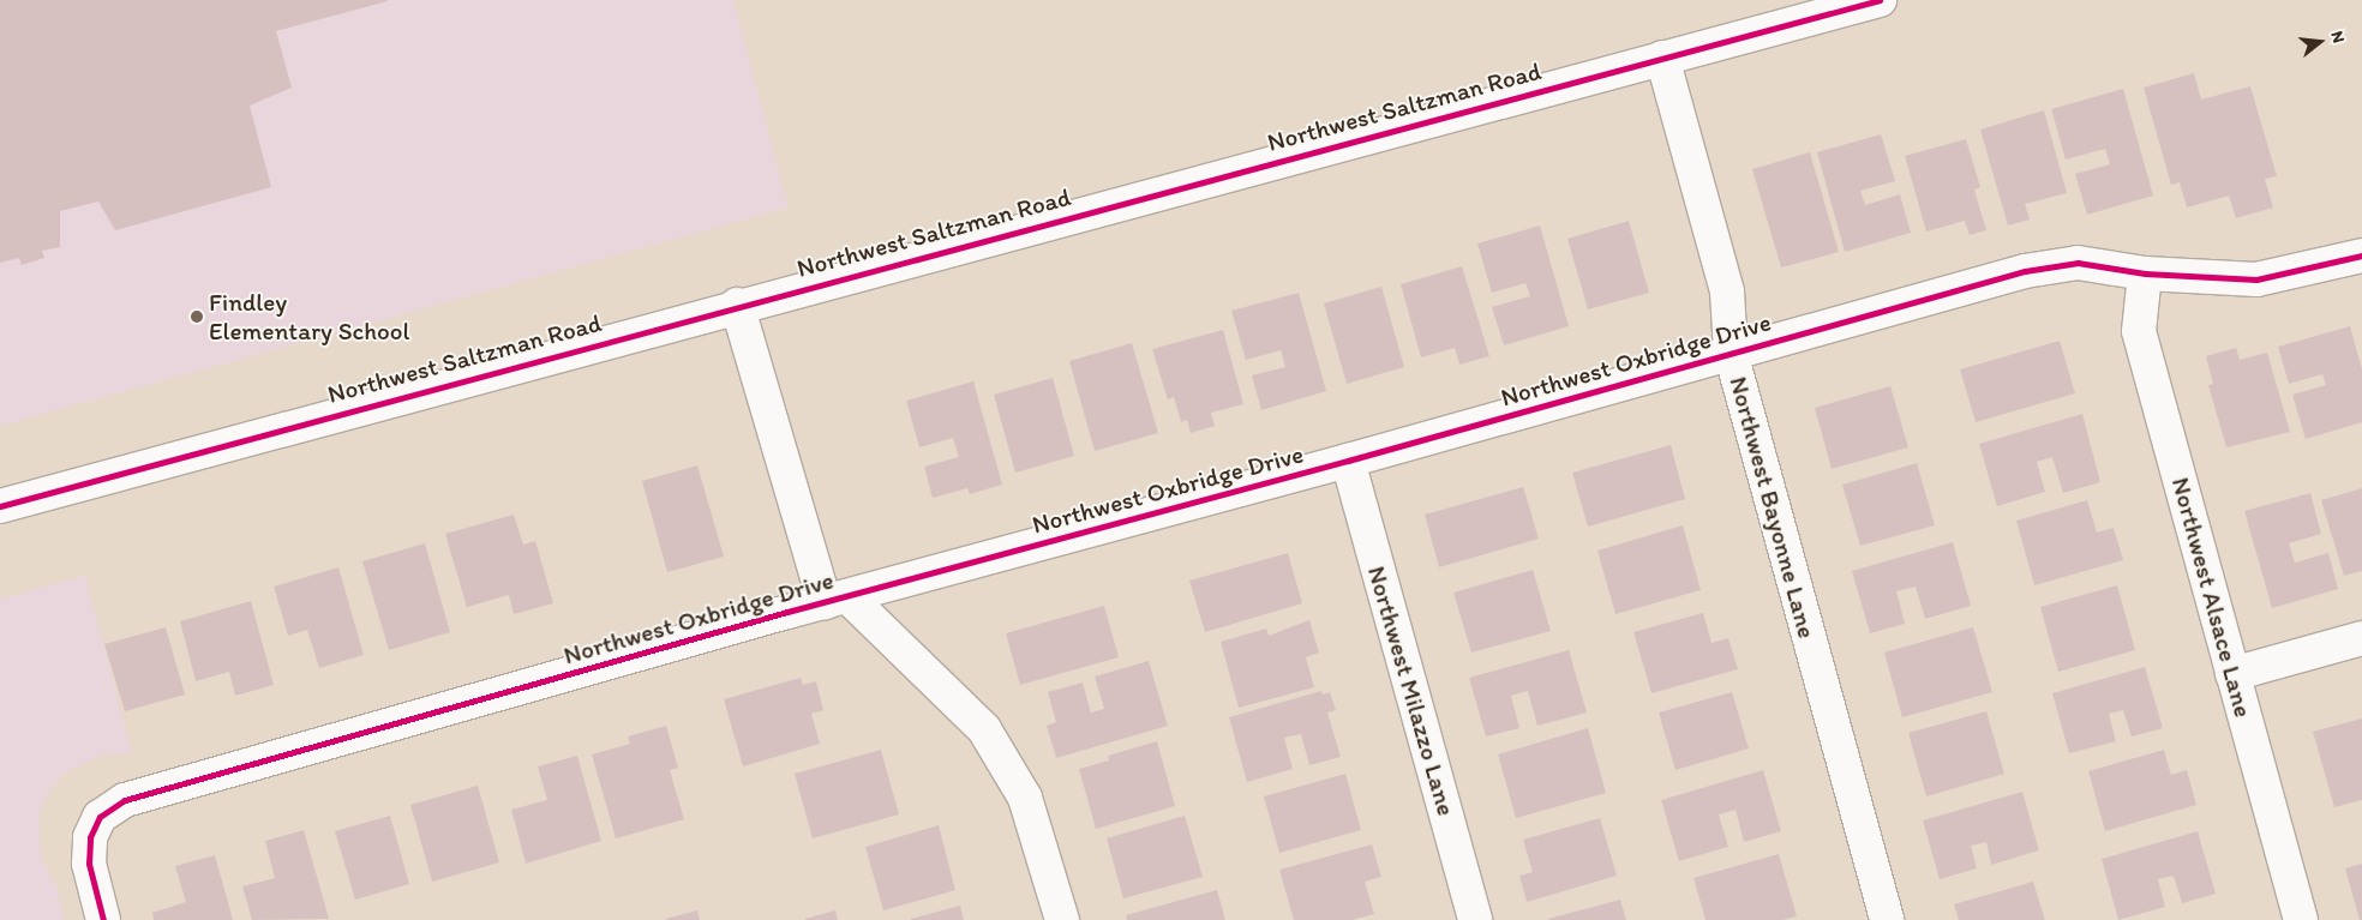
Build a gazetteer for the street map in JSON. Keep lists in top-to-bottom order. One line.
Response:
{"streets":{"street":["Northwest Saltzman Road","Northwest Oxbridge Drive","Northwest Bayonne Lane","Northwest Alsace Lane","Northwest Milazzo Lane"]},"crossings":[["Northwest Saltzman Road","Northwest Bayonne Lane"],["Northwest Oxbridge Drive","Northwest Bayonne Lane"],["Northwest Oxbridge Drive","Northwest Alsace Lane"],["Northwest Oxbridge Drive","Northwest Milazzo Lane"]],"places":["Findley Elementary School"],"north":"right"}
